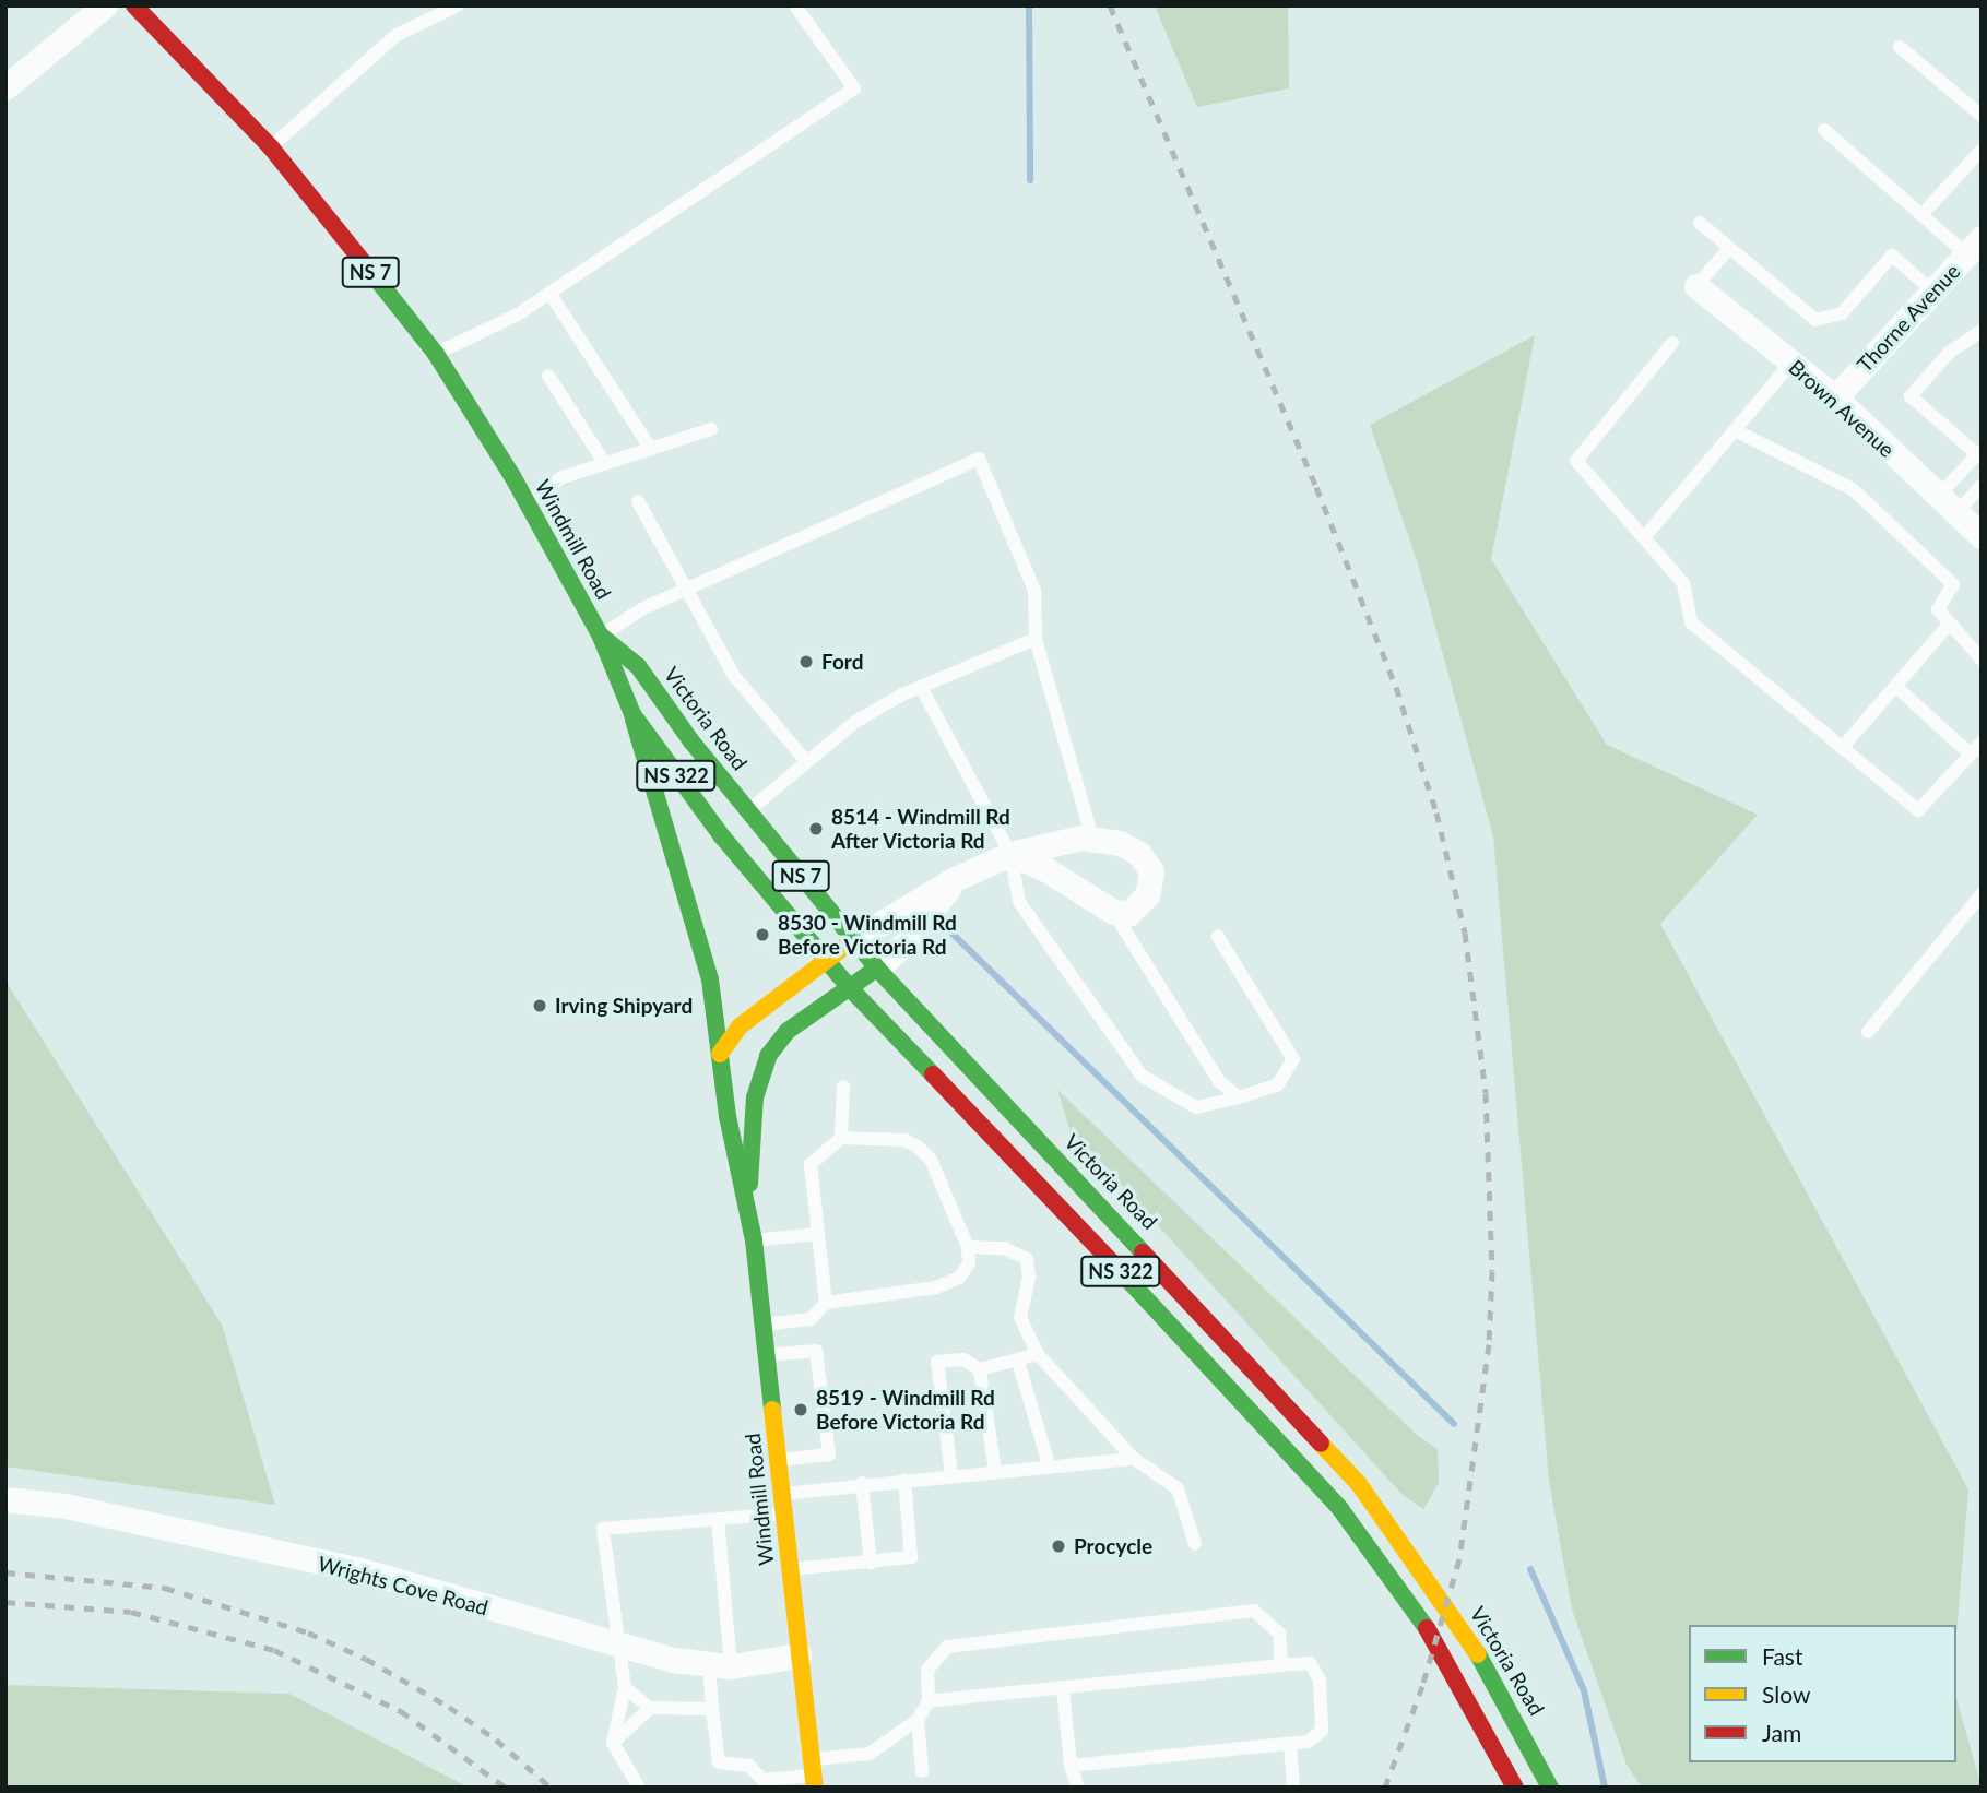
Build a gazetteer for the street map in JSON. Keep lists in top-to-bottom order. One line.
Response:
{"streets":{"main road":["NS 7","Windmill Road","Victoria Road","NS 322"],"street":["Thorne Avenue","Brown Avenue","Wrights Cove Road"]},"crossings":[["Thorne Avenue","Brown Avenue"],["Windmill Road","Victoria Road"],["Windmill Road","NS 322"],["Windmill Road","Wrights Cove Road"]],"places":["Ford","8514 - Windmill Rd After Victoria Rd","8530 - Windmill Rd Before Victoria Rd","Irving Shipyard","8519 - Windmill Rd Before Victoria Rd","Procycle"],"legend":["Fast","Slow","Jam"]}
